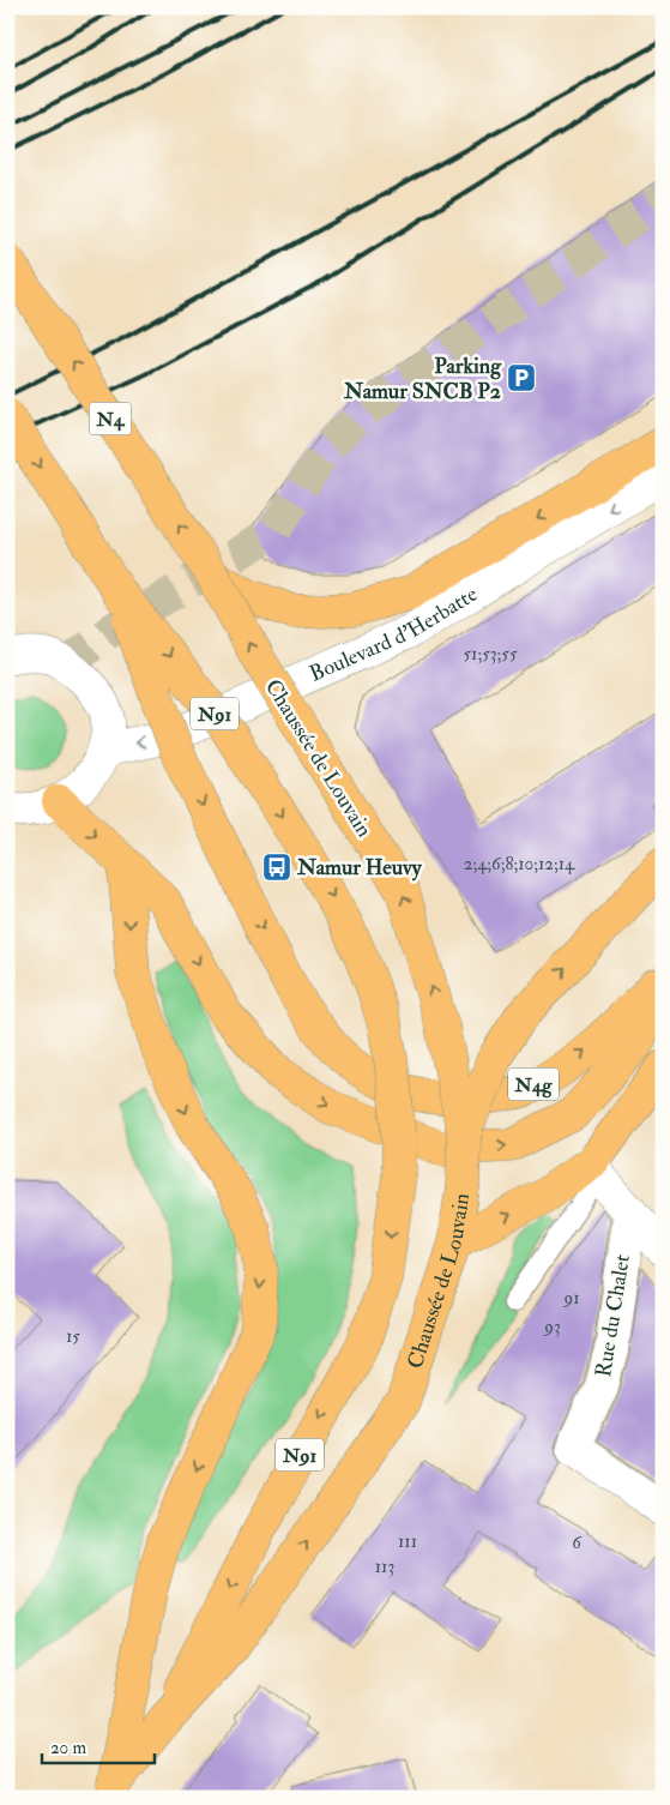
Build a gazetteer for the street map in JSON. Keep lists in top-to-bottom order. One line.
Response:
{"streets":{"main road":["N4","N91","Chaussée de Louvain","N4g"],"street":["Boulevard d'Herbatte","Rue du Chalet"]},"crossings":[["N4","Chaussée de Louvain"],["N91","Chaussée de Louvain"],["N91","N4g"]],"one_way":["Boulevard d'Herbatte"],"places":{"parking":["Parking Namur SNCB P2"],"bus stop":["Namur Heuvy"]},"house_numbers":["51;53;55","2;4;6;8;10;12;14","91","93","15","111","6","113"],"scale_bar":"20 m"}
